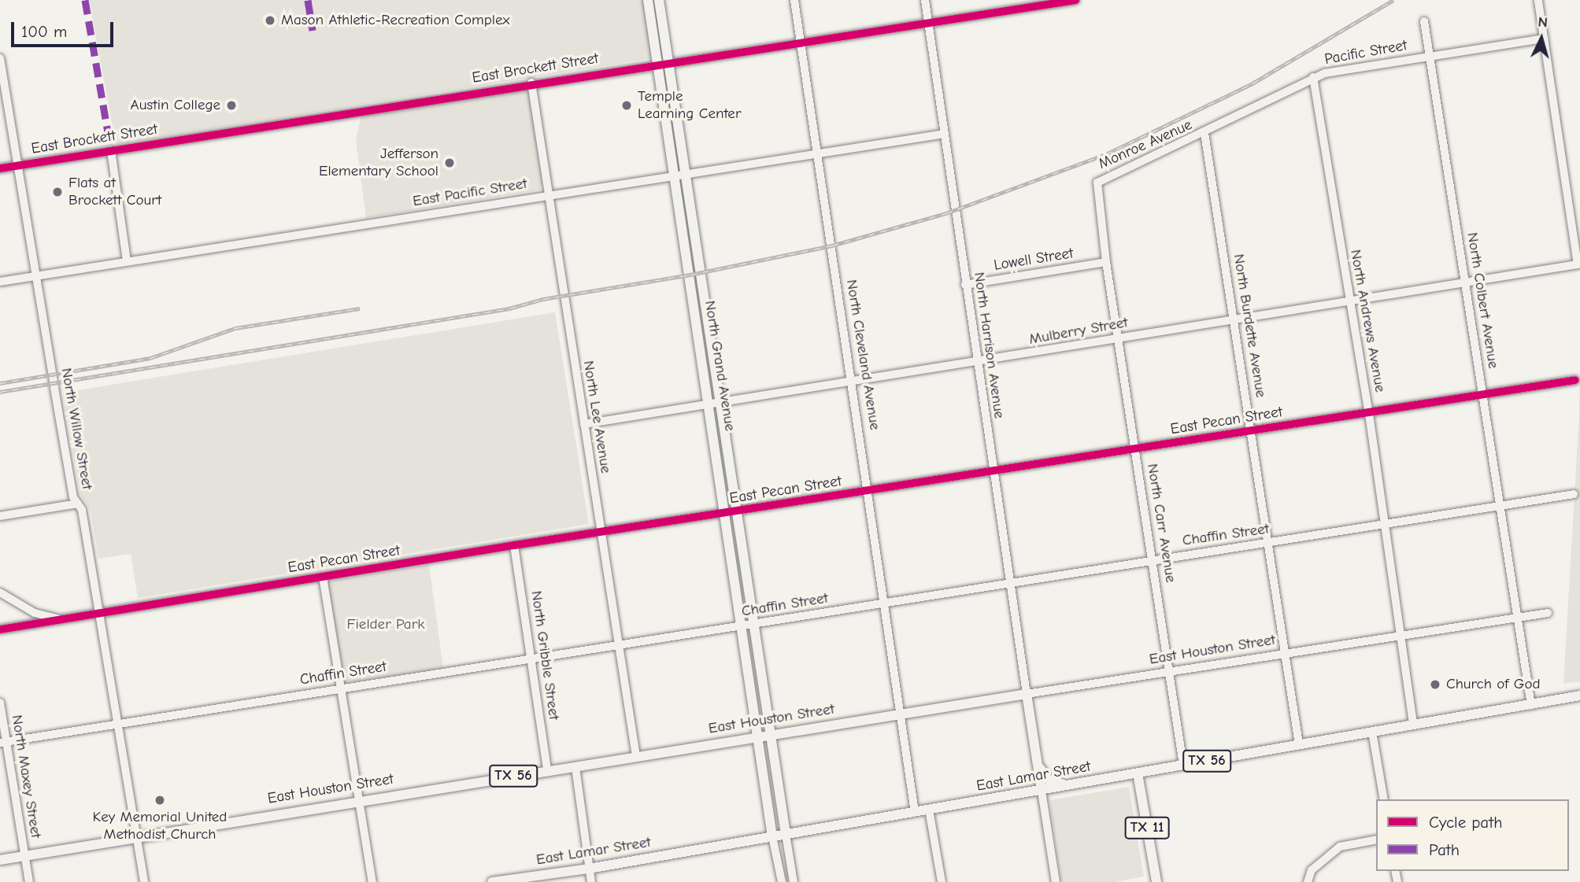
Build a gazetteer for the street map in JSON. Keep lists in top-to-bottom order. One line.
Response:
{"streets":{"main road":["North Grand Avenue","East Houston Street","TX 56","East Lamar Street","TX 11"],"street":["Pacific Street","East Brockett Street","Monroe Avenue","East Pacific Street","Lowell Street","North Colbert Avenue","North Andrews Avenue","North Burdette Avenue","Mulberry Street","North Harrison Avenue","North Cleveland Avenue","North Lee Avenue","East Pecan Street","North Willow Street","North Carr Avenue","Chaffin Street","North Gribble Street","North Maxey Street"]},"crossings":[["Pacific Street","Monroe Avenue"],["Pacific Street","North Colbert Avenue"],["Pacific Street","North Andrews Avenue"],["Pacific Street","North Burdette Avenue"],["Pacific Street","Mulberry Street"],["East Brockett Street","North Harrison Avenue"],["East Brockett Street","North Cleveland Avenue"],["East Brockett Street","North Grand Avenue"],["East Brockett Street","North Lee Avenue"],["East Brockett Street","North Willow Street"],["Monroe Avenue","North Burdette Avenue"],["Monroe Avenue","North Carr Avenue"],["East Pacific Street","North Harrison Avenue"],["East Pacific Street","North Cleveland Avenue"],["East Pacific Street","North Grand Avenue"],["East Pacific Street","North Lee Avenue"],["East Pacific Street","North Willow Street"],["Lowell Street","North Harrison Avenue"],["Lowell Street","North Carr Avenue"],["North Colbert Avenue","Mulberry Street"],["North Colbert Avenue","East Pecan Street"],["North Colbert Avenue","Chaffin Street"],["North Colbert Avenue","East Houston Street"],["North Colbert Avenue","East Lamar Street"],["North Andrews Avenue","Mulberry Street"],["North Andrews Avenue","East Pecan Street"],["North Andrews Avenue","Chaffin Street"],["North Andrews Avenue","East Houston Street"],["North Andrews Avenue","East Lamar Street"],["North Burdette Avenue","Mulberry Street"],["North Burdette Avenue","East Pecan Street"],["North Burdette Avenue","Chaffin Street"],["North Burdette Avenue","East Houston Street"],["North Burdette Avenue","East Lamar Street"],["Mulberry Street","North Harrison Avenue"],["Mulberry Street","North Cleveland Avenue"],["Mulberry Street","North Grand Avenue"],["Mulberry Street","North Lee Avenue"],["Mulberry Street","North Carr Avenue"],["North Harrison Avenue","East Pecan Street"],["North Harrison Avenue","Chaffin Street"],["North Harrison Avenue","East Houston Street"],["North Cleveland Avenue","East Pecan Street"],["North Cleveland Avenue","Chaffin Street"],["North Cleveland Avenue","East Houston Street"],["North Cleveland Avenue","East Lamar Street"],["North Grand Avenue","East Pecan Street"],["North Grand Avenue","Chaffin Street"],["North Grand Avenue","East Houston Street"],["North Grand Avenue","East Lamar Street"],["North Lee Avenue","East Pecan Street"],["North Lee Avenue","Chaffin Street"],["North Lee Avenue","East Houston Street"],["East Pecan Street","North Willow Street"],["East Pecan Street","North Carr Avenue"],["East Pecan Street","North Gribble Street"],["North Willow Street","Chaffin Street"],["North Willow Street","East Houston Street"],["North Carr Avenue","Chaffin Street"],["North Carr Avenue","East Houston Street"],["North Carr Avenue","East Lamar Street"],["Chaffin Street","North Gribble Street"],["Chaffin Street","North Maxey Street"],["East Houston Street","North Gribble Street"],["East Houston Street","North Maxey Street"],["East Lamar Street","TX 11"]],"parks":["Fielder Park"],"places":["Mason Athletic-Recreation Complex","Austin College","Temple Learning Center","Jefferson Elementary School","Flats at Brockett Court","Church of God","Key Memorial United Methodist Church"],"legend":["Cycle path","Path"],"scale_bar":"100 m","north":"top"}
